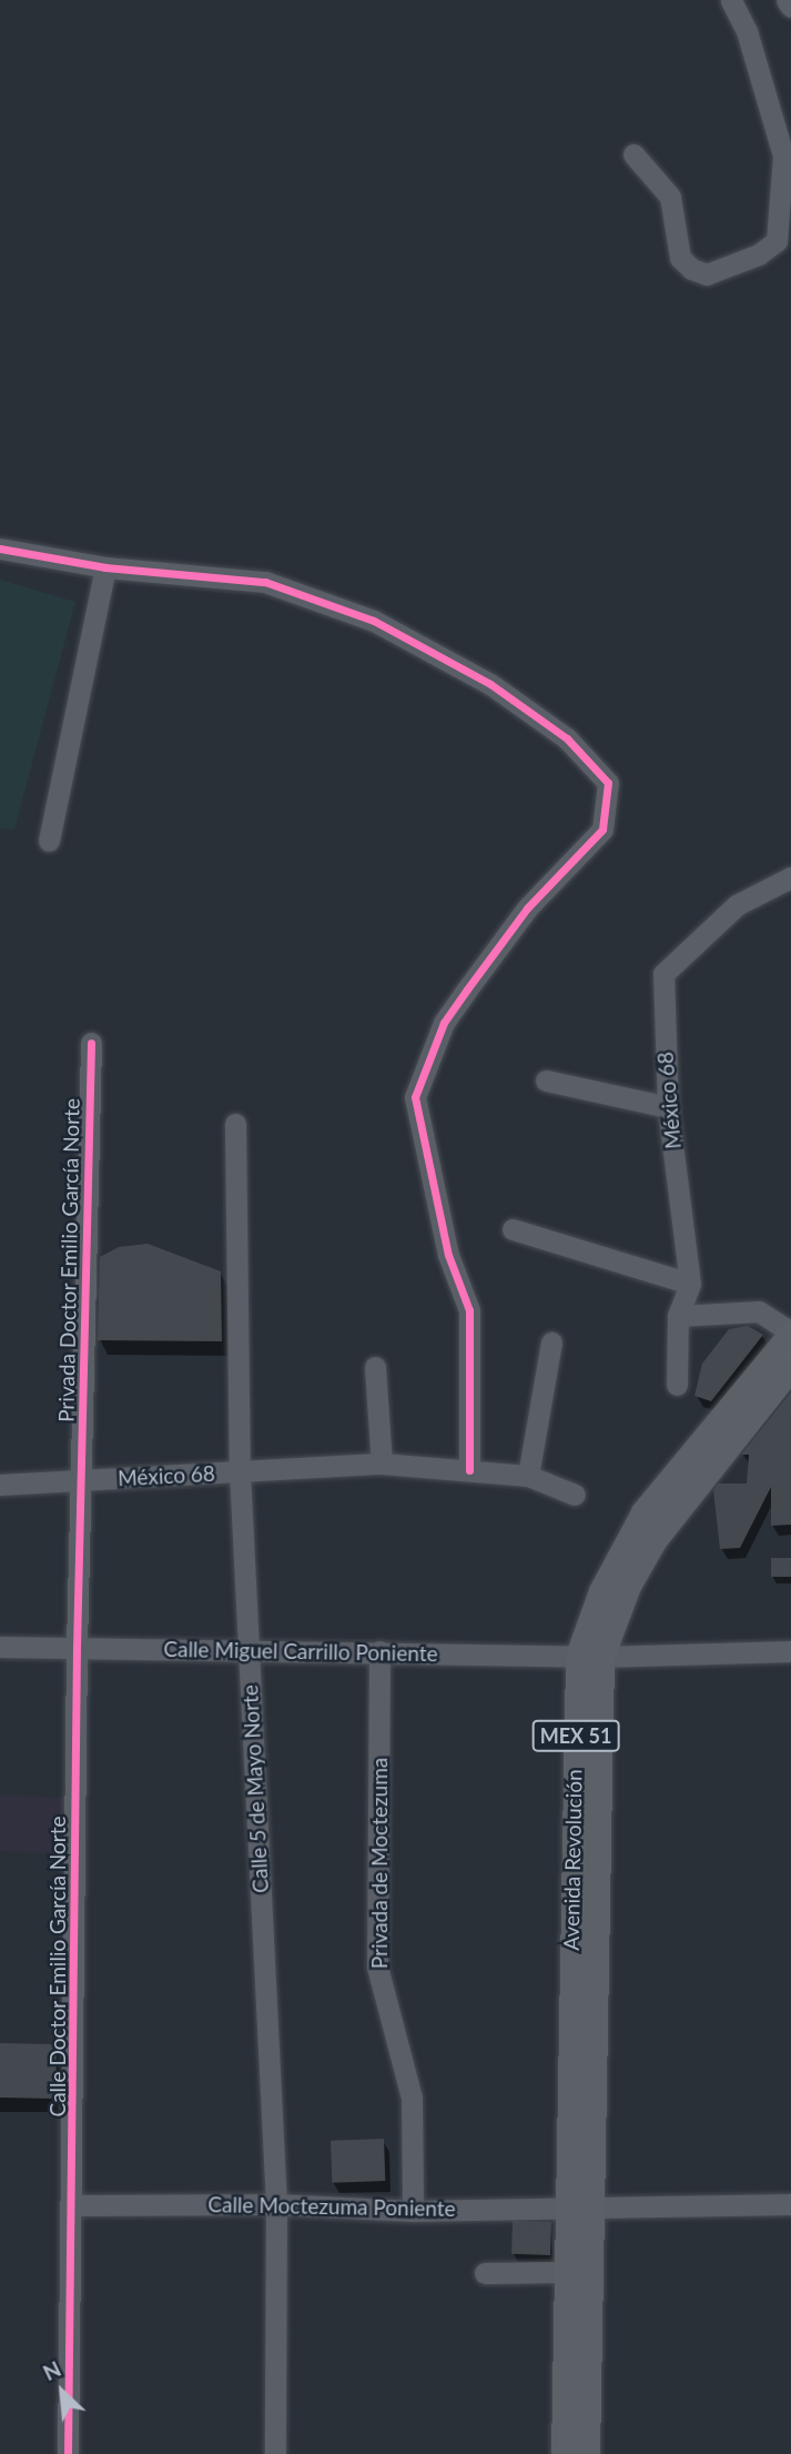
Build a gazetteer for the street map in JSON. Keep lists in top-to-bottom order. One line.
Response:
{"streets":{"main road":["MEX 51","Avenida Revolución"],"street":["México 68","Privada Doctor Emilio García Norte","Calle Miguel Carrillo Poniente","Calle 5 de Mayo Norte","Privada de Moctezuma","Calle Doctor Emilio García Norte","Calle Moctezuma Poniente"]},"crossings":[["México 68","Privada Doctor Emilio García Norte"],["México 68","Calle 5 de Mayo Norte"],["México 68","Calle Doctor Emilio García Norte"],["Privada Doctor Emilio García Norte","Calle Doctor Emilio García Norte"],["Calle Miguel Carrillo Poniente","Calle 5 de Mayo Norte"],["Calle Miguel Carrillo Poniente","Avenida Revolución"],["Calle Miguel Carrillo Poniente","Privada de Moctezuma"],["Calle Miguel Carrillo Poniente","Calle Doctor Emilio García Norte"],["Calle 5 de Mayo Norte","Calle Moctezuma Poniente"],["Avenida Revolución","Calle Moctezuma Poniente"],["Privada de Moctezuma","Calle Moctezuma Poniente"],["Calle Doctor Emilio García Norte","Calle Moctezuma Poniente"]],"north":"top left"}
